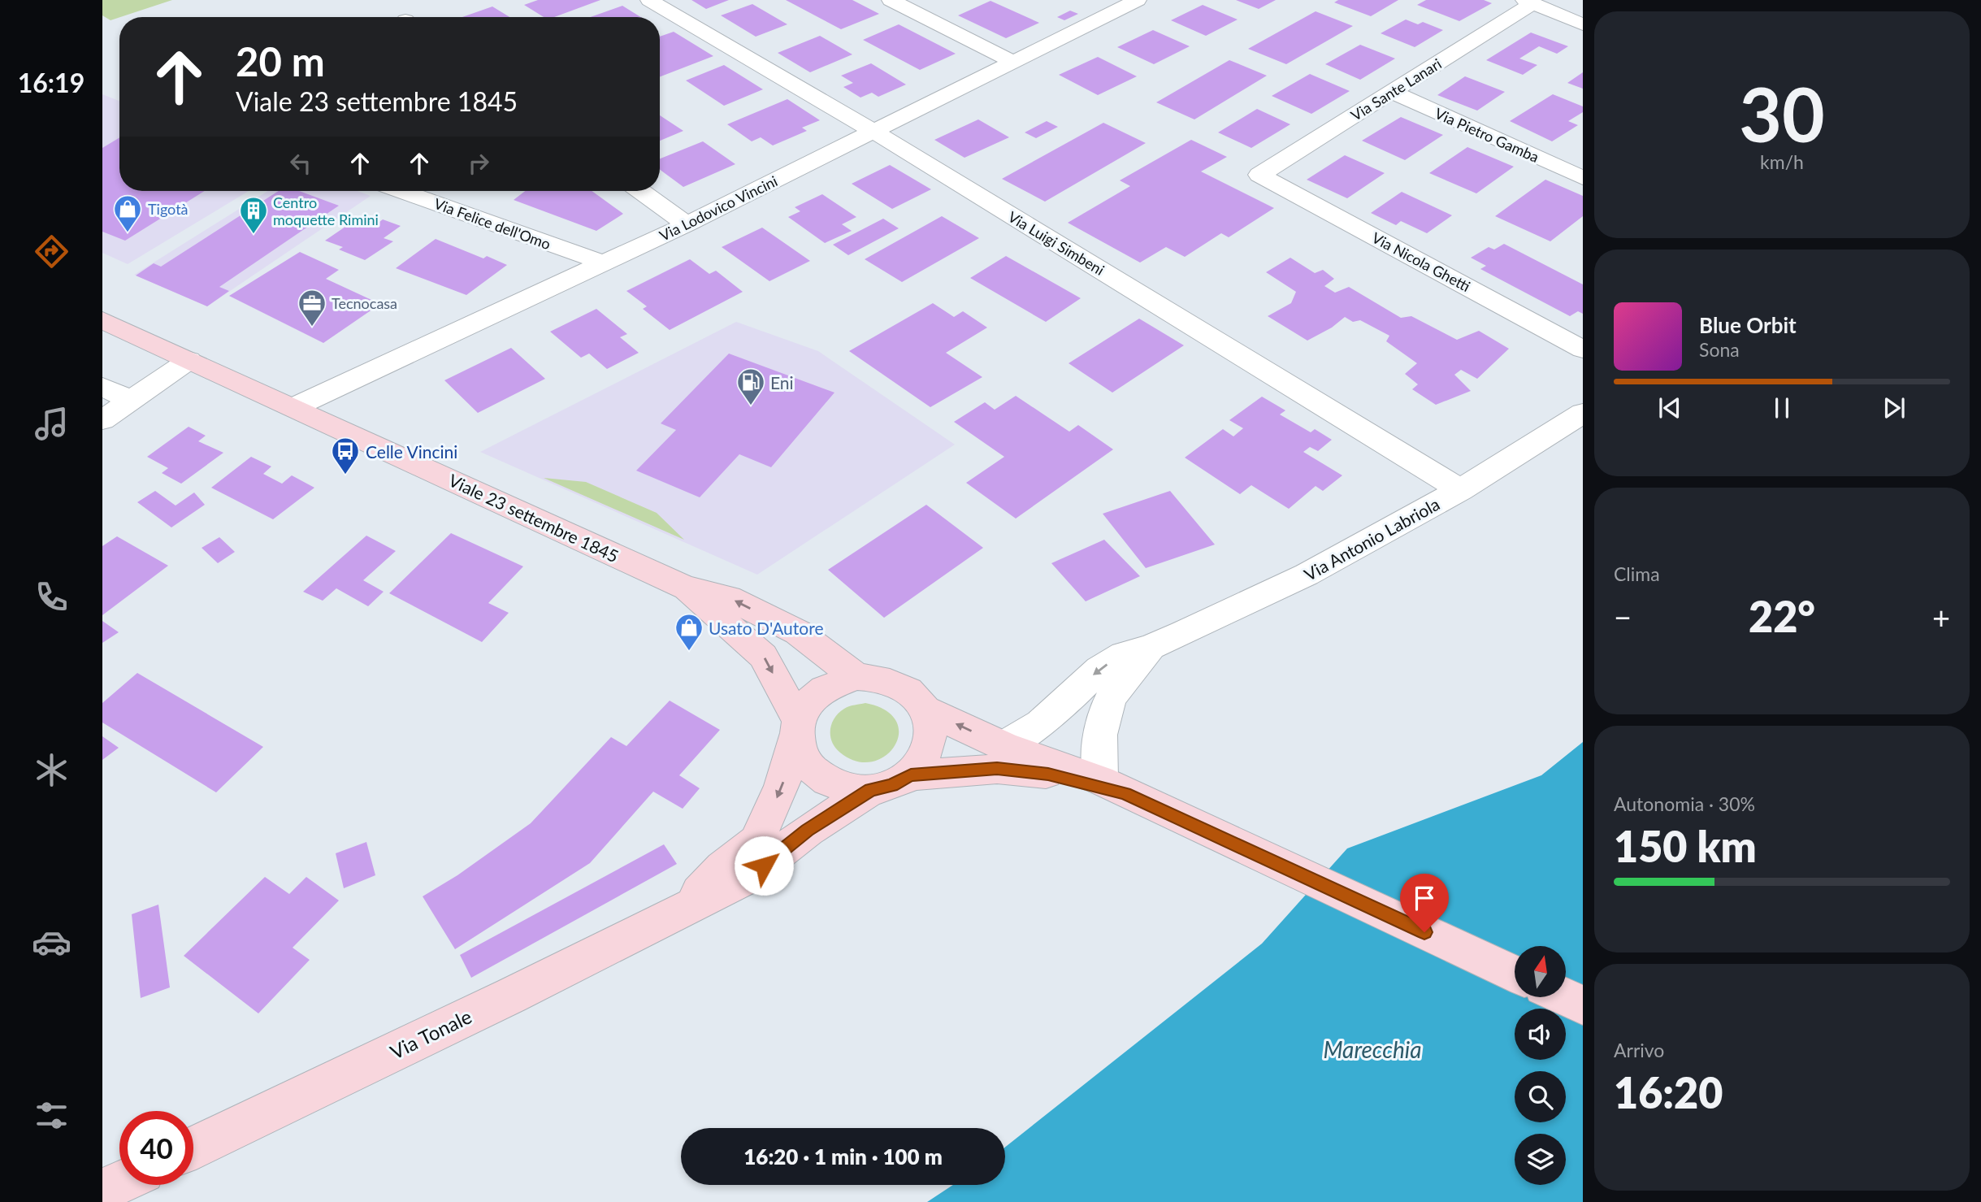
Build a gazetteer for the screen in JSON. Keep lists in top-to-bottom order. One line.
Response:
{"streets":{"main road":["Viale 23 settembre 1845","Via Tonale"],"street":["Via Sante Lanari","Via Pietro Gamba","Via Lodovico Vincini","Via Felice dell'Omo","Via Luigi Simbeni","Via Nicola Ghetti","Via Antonio Labriola"]},"crossings":[["Via Sante Lanari","Via Pietro Gamba"],["Via Sante Lanari","Via Nicola Ghetti"],["Via Lodovico Vincini","Via Felice dell'Omo"],["Via Lodovico Vincini","Via Luigi Simbeni"],["Via Lodovico Vincini","Viale 23 settembre 1845"],["Via Luigi Simbeni","Via Antonio Labriola"],["Viale 23 settembre 1845","Via Antonio Labriola"],["Viale 23 settembre 1845","Via Tonale"]],"water":["Marecchia"],"places":{"shop":["Tigotà","Usato D'Autore"],"building":["Centro moquette Rimini"],"office":["Tecnocasa"],"fuel station":["Eni"],"bus stop":["Celle Vincini"]},"north":"top","page":{"tabs":"16:19","tile":[["30","km/h"],"Clima",["Autonomia · 30%","150 km"],["Arrivo","16:20"]],"turn":["20 m","Viale 23 settembre 1845"],"song":["Blue Orbit","Sona"],"heat":["−","22°","+"],"limit":"40","trip":"16:20 · 1 min · 100 m"}}
